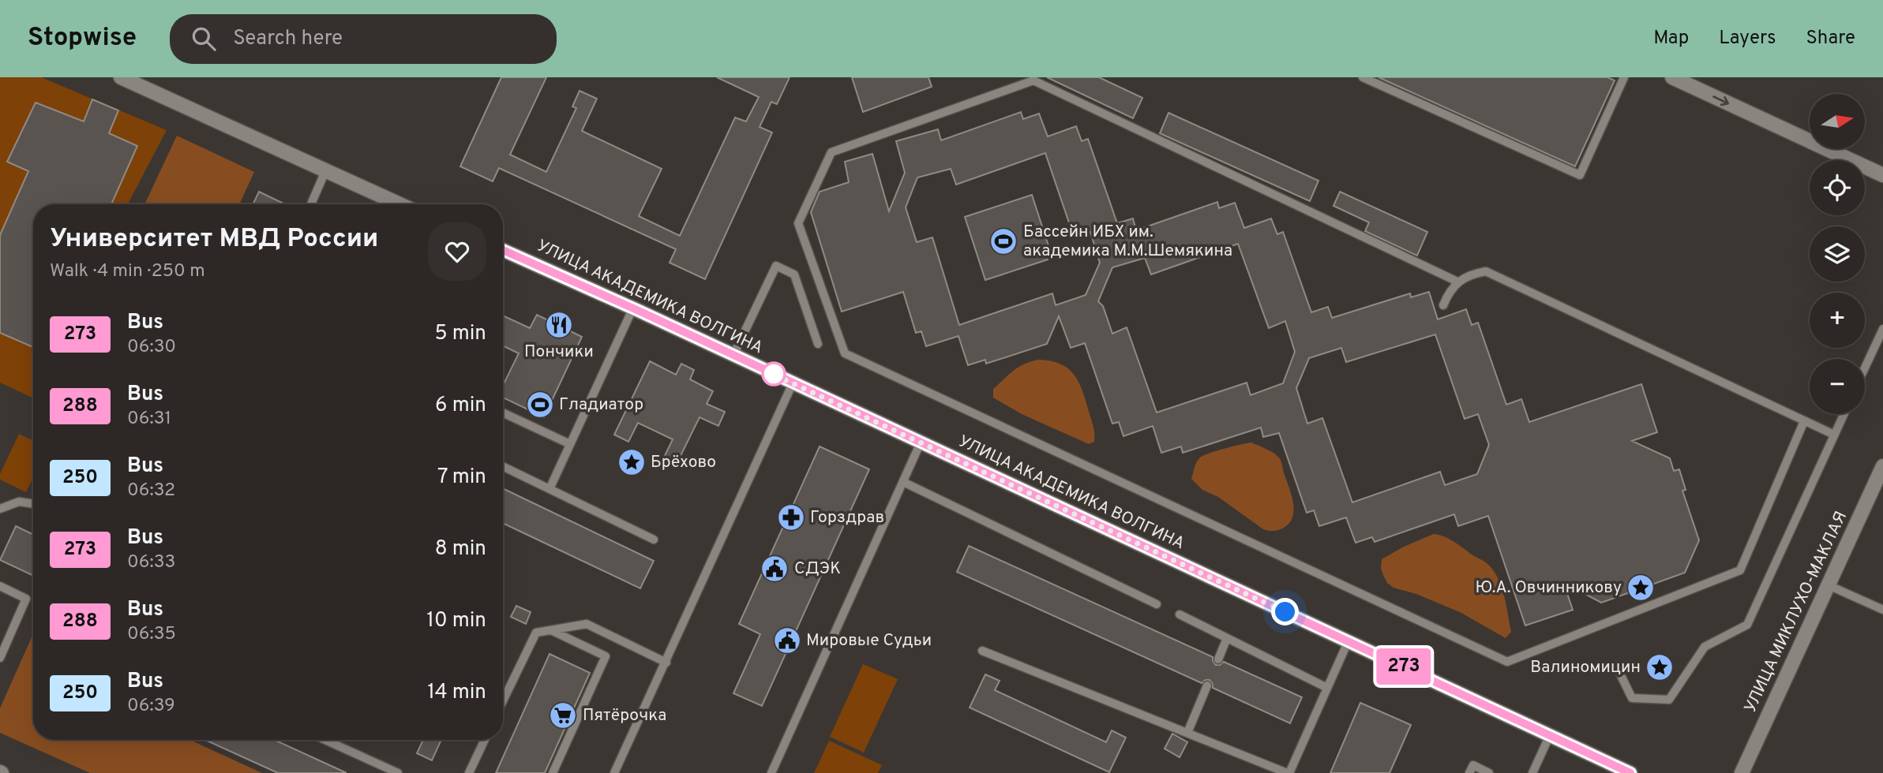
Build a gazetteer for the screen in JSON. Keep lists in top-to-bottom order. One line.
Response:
{"streets":{"street":["УЛИЦА АКАДЕМИКА ВОЛГИНА","УЛИЦА МИКЛУХО-МАКЛАЯ"]},"places":{"sports":["Бассейн ИБХ им. академика М.М.Шемякина","Гладиатор"],"restaurant":["Пончики"],"place":["Брёхово","Ю.А. Овчинникову","Валиномицин"],"pharmacy":["Горздрав"],"public building":["СДЭК","Мировые Судьи"],"supermarket":["Пятёрочка"]},"lines":["bus line 273"],"north":"right","page":{"header":"Stopwise","search":"Search here","nav":["Map","Layers","Share"],"on_map":"273","map_buttons":["+","−"],"heading":["Университет МВД России","Walk · 4 min · 250 m"],"list":[{"mark":"273","name":"Bus","note":"06:30","value":"5 min"},{"mark":"288","name":"Bus","note":"06:31","value":"6 min"},{"mark":"250","name":"Bus","note":"06:32","value":"7 min"},{"mark":"273","name":"Bus","note":"06:33","value":"8 min"},{"mark":"288","name":"Bus","note":"06:35","value":"10 min"},{"mark":"250","name":"Bus","note":"06:39","value":"14 min"}]}}
